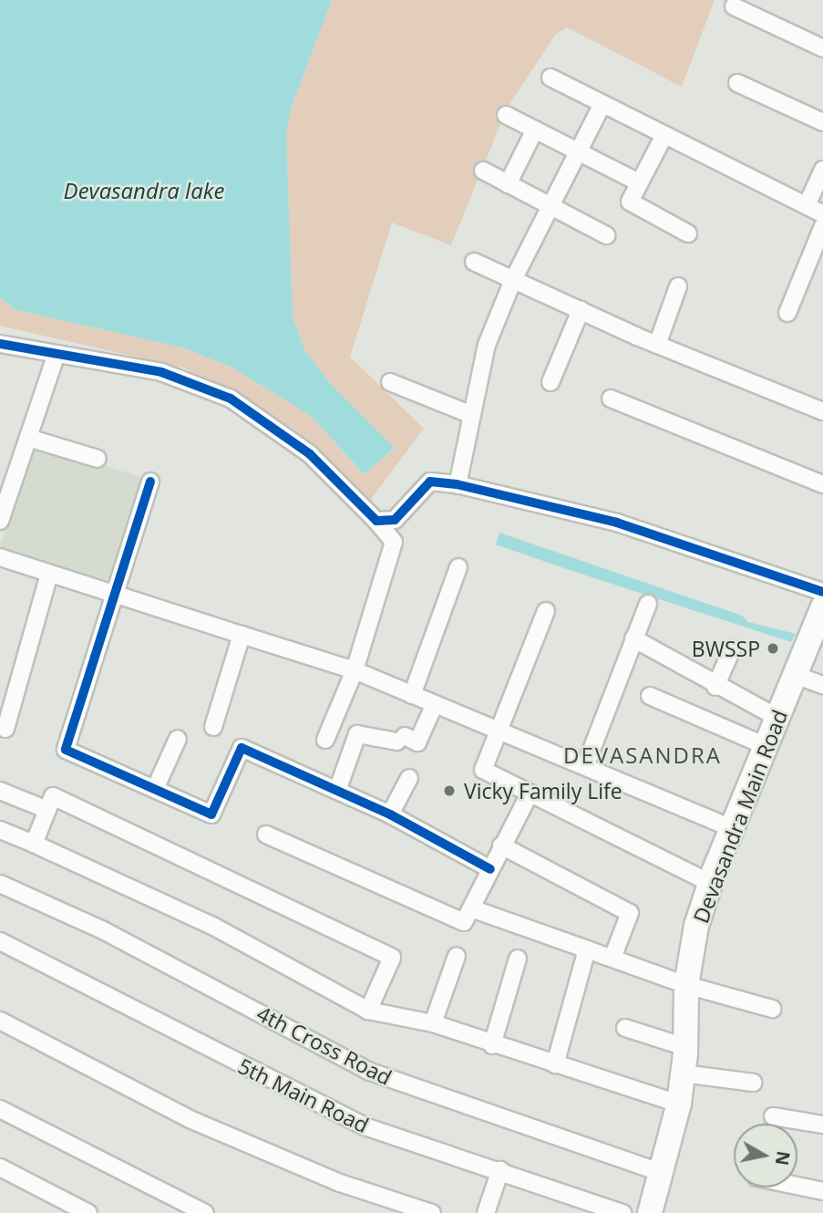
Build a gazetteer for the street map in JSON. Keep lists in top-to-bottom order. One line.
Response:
{"streets":{"main road":["Devasandra Main Road"],"street":["4th Cross Road","5th Main Road"]},"crossings":[["Devasandra Main Road","4th Cross Road"]],"districts":["DEVASANDRA"],"water":["Devasandra lake"],"places":["BWSSP","Vicky Family Life"],"north":"right"}
